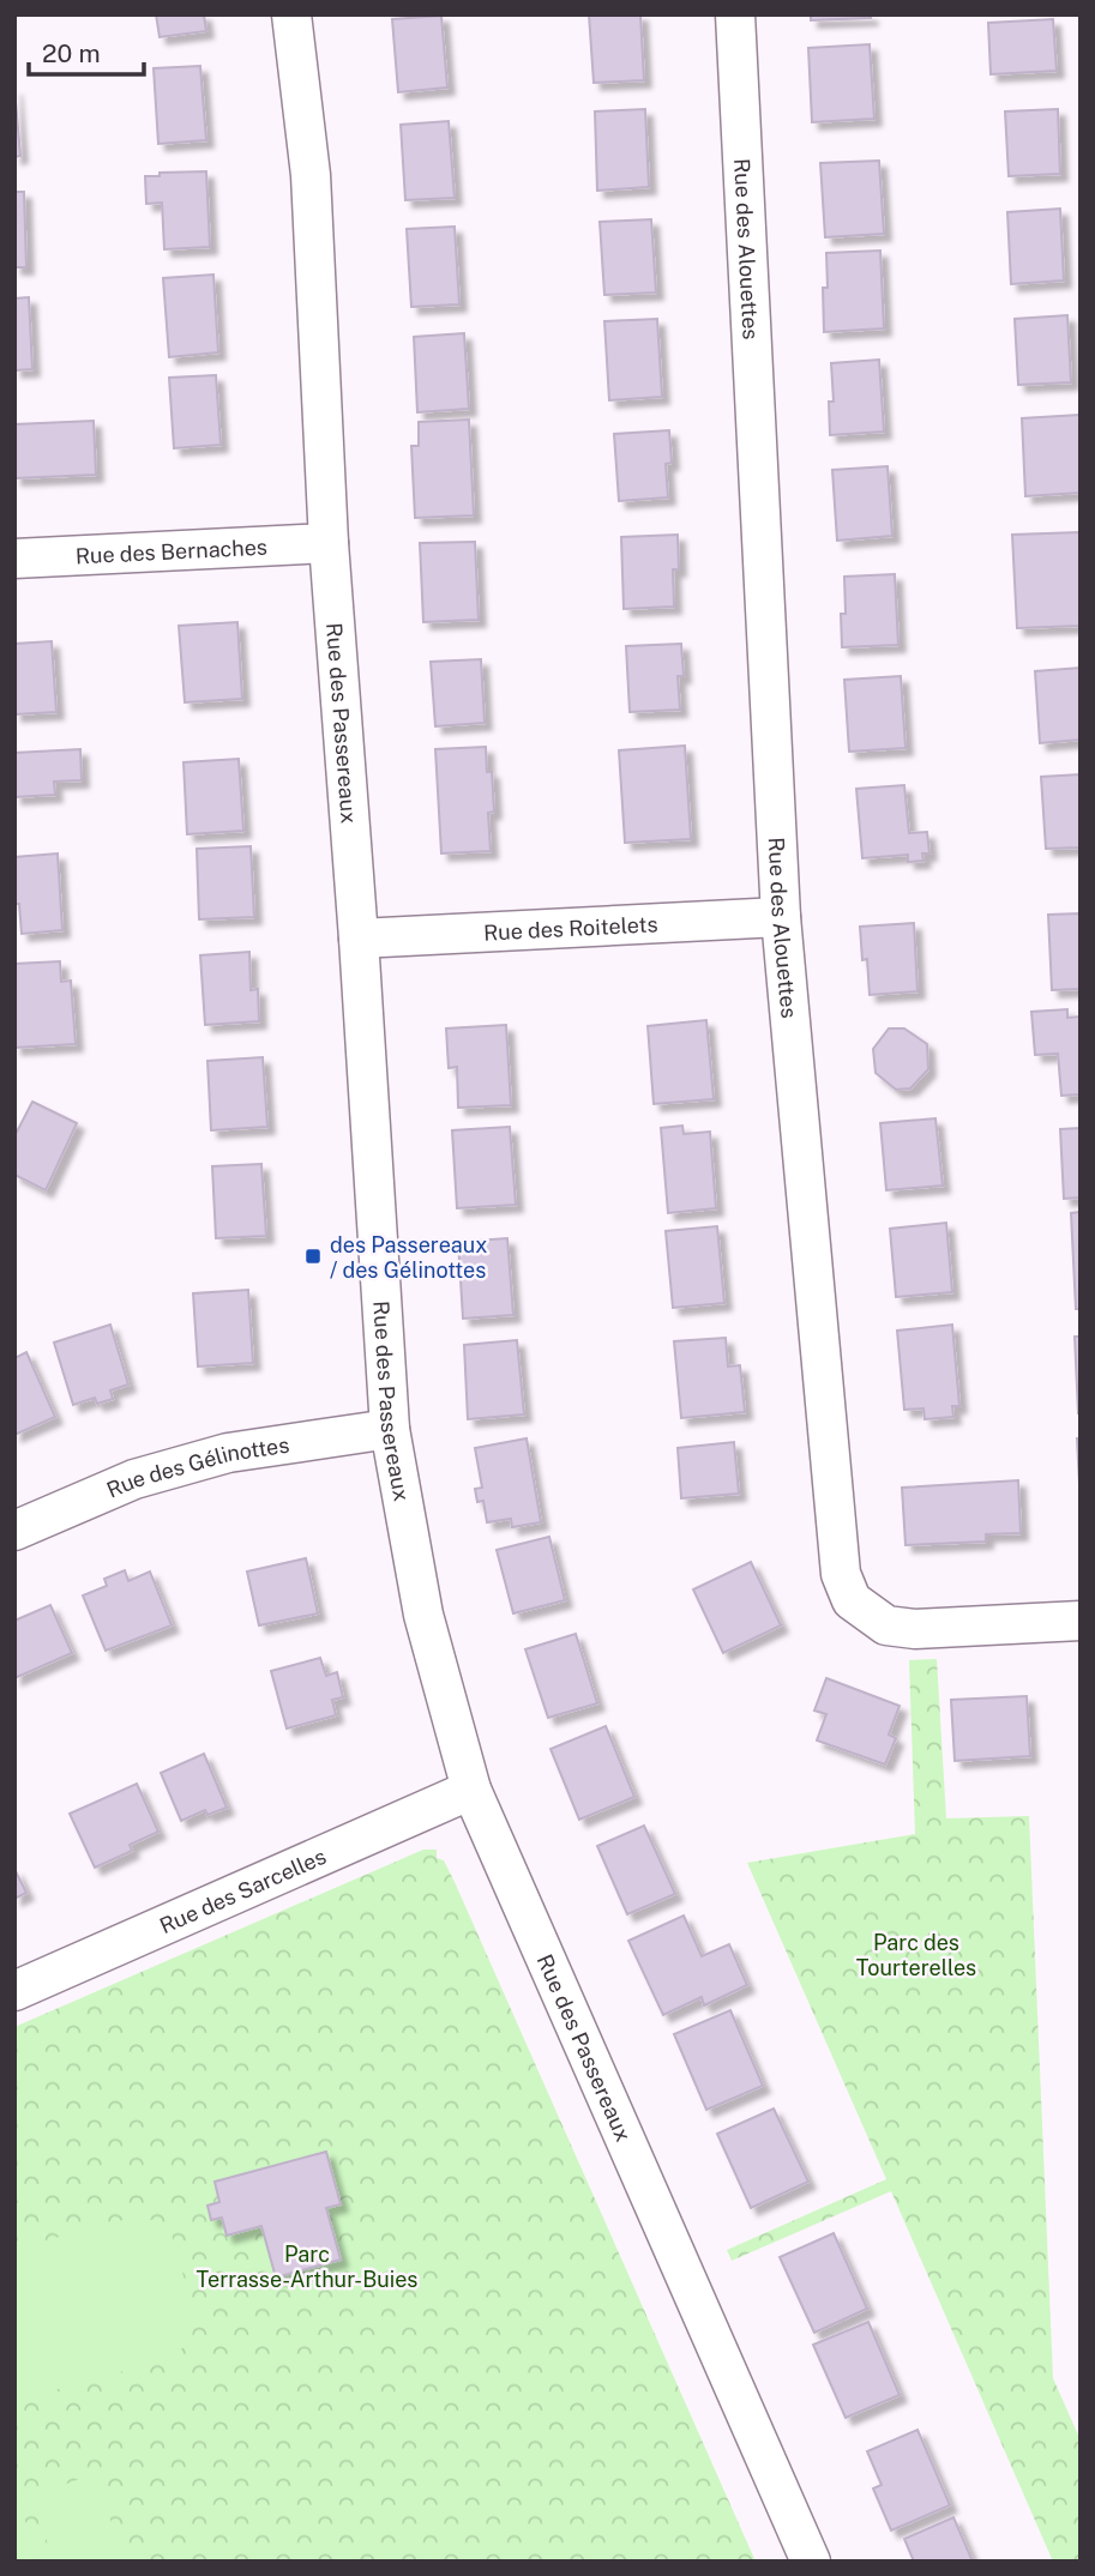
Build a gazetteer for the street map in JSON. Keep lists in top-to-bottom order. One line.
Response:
{"streets":{"street":["Rue des Alouettes","Rue des Bernaches","Rue des Passereaux","Rue des Roitelets","Rue des Gélinottes","Rue des Sarcelles"]},"crossings":[["Rue des Alouettes","Rue des Roitelets"],["Rue des Bernaches","Rue des Passereaux"],["Rue des Passereaux","Rue des Roitelets"],["Rue des Passereaux","Rue des Gélinottes"],["Rue des Passereaux","Rue des Sarcelles"]],"parks":["Parc des Tourterelles","Parc Terrasse-Arthur-Buies"],"places":{"transit":["des Passereaux / des Gélinottes"]},"scale_bar":"20 m"}
